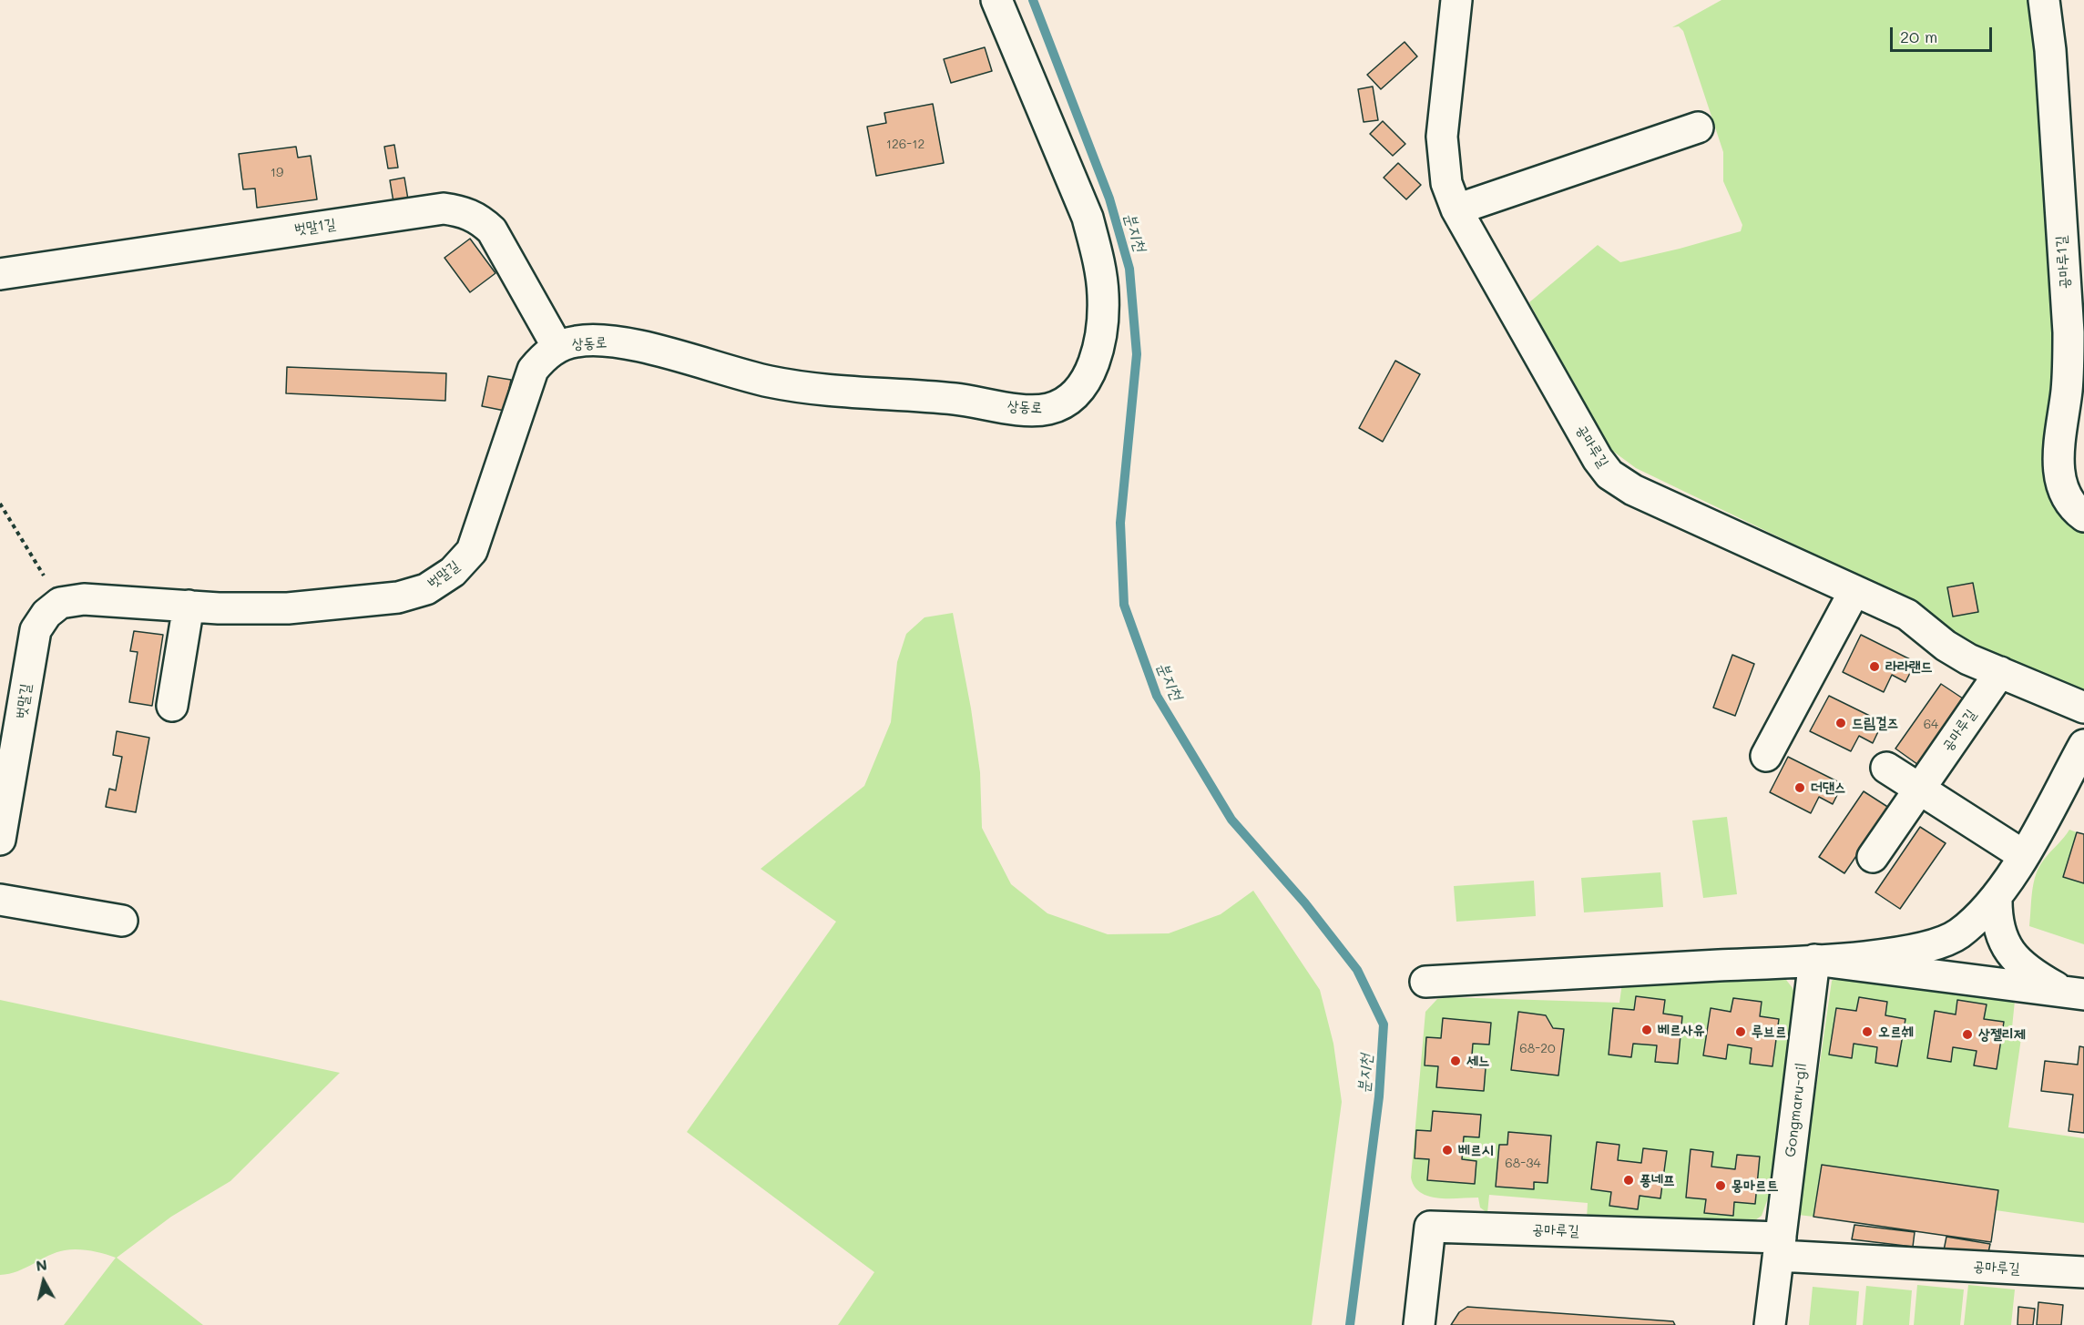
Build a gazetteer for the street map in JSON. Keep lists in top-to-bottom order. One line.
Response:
{"streets":{"street":["벗말1길","공마루1길","상동로","공마루길","벗말길","Gongmaru-gil"]},"crossings":[["벗말1길","상동로"],["벗말1길","벗말길"],["상동로","벗말길"],["공마루길","Gongmaru-gil"]],"water":["분지천"],"places":["라라랜드","드림걸즈","더댄스","베르사유","루브르","오르쉐","상젤리제","세느","베르시","퐁네프","몽마르트"],"house_numbers":["126-12","19","64","68-20","68-34"],"scale_bar":"20 m","north":"top"}
